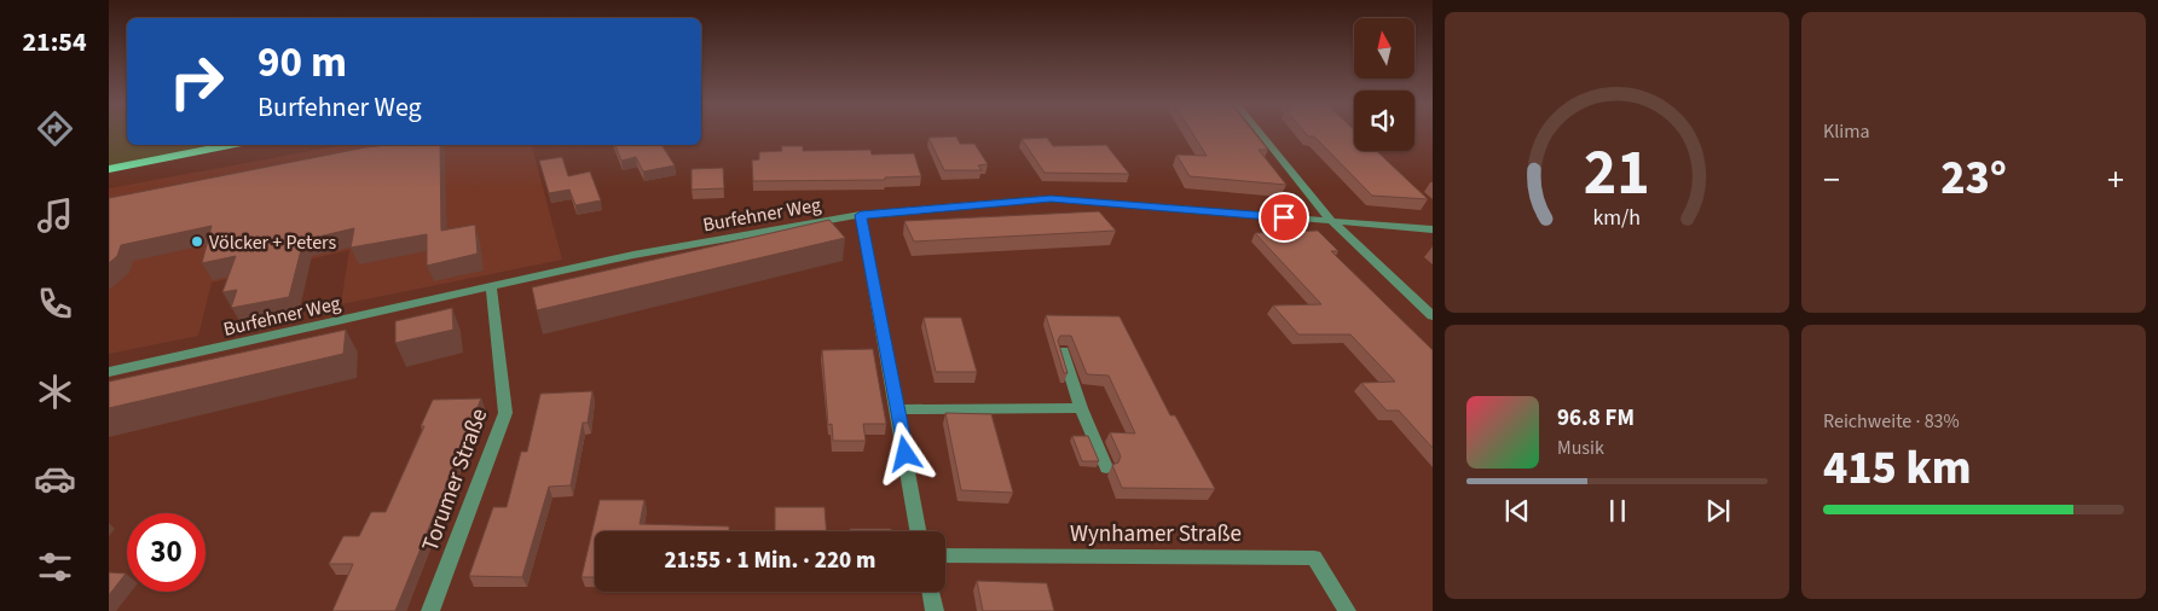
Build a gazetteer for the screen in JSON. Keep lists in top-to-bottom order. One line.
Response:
{"streets":{"street":["Burfehner Weg","Torumer Straße","Wynhamer Straße"]},"crossings":[["Burfehner Weg","Torumer Straße"]],"places":["Völcker + Peters"],"north":"top","page":{"tabs":"21:54","tile":["Klima",["Reichweite · 83%","415 km"]],"turn":["90 m","Burfehner Weg"],"heat":["−","23°","+"],"song":["96.8 FM","Musik"],"limit":"30","trip":"21:55 · 1 Min. · 220 m","gauge":["21","km/h"]}}
